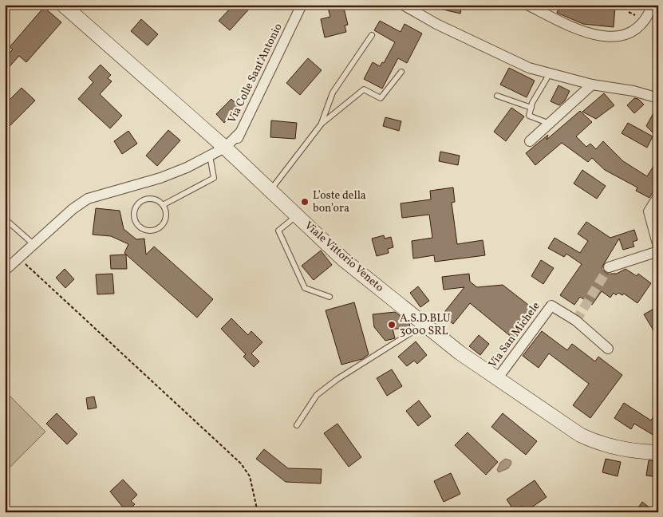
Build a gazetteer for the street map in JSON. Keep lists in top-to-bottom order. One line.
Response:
{"streets":{"main road":["Viale Vittorio Veneto"],"street":["Via Colle Sant'Antonio","Via San Michele"]},"crossings":[["Via Colle Sant'Antonio","Viale Vittorio Veneto"],["Viale Vittorio Veneto","Via San Michele"]],"places":["L’oste della bon’ora","A.S.D.BLU 3000 SRL"]}
